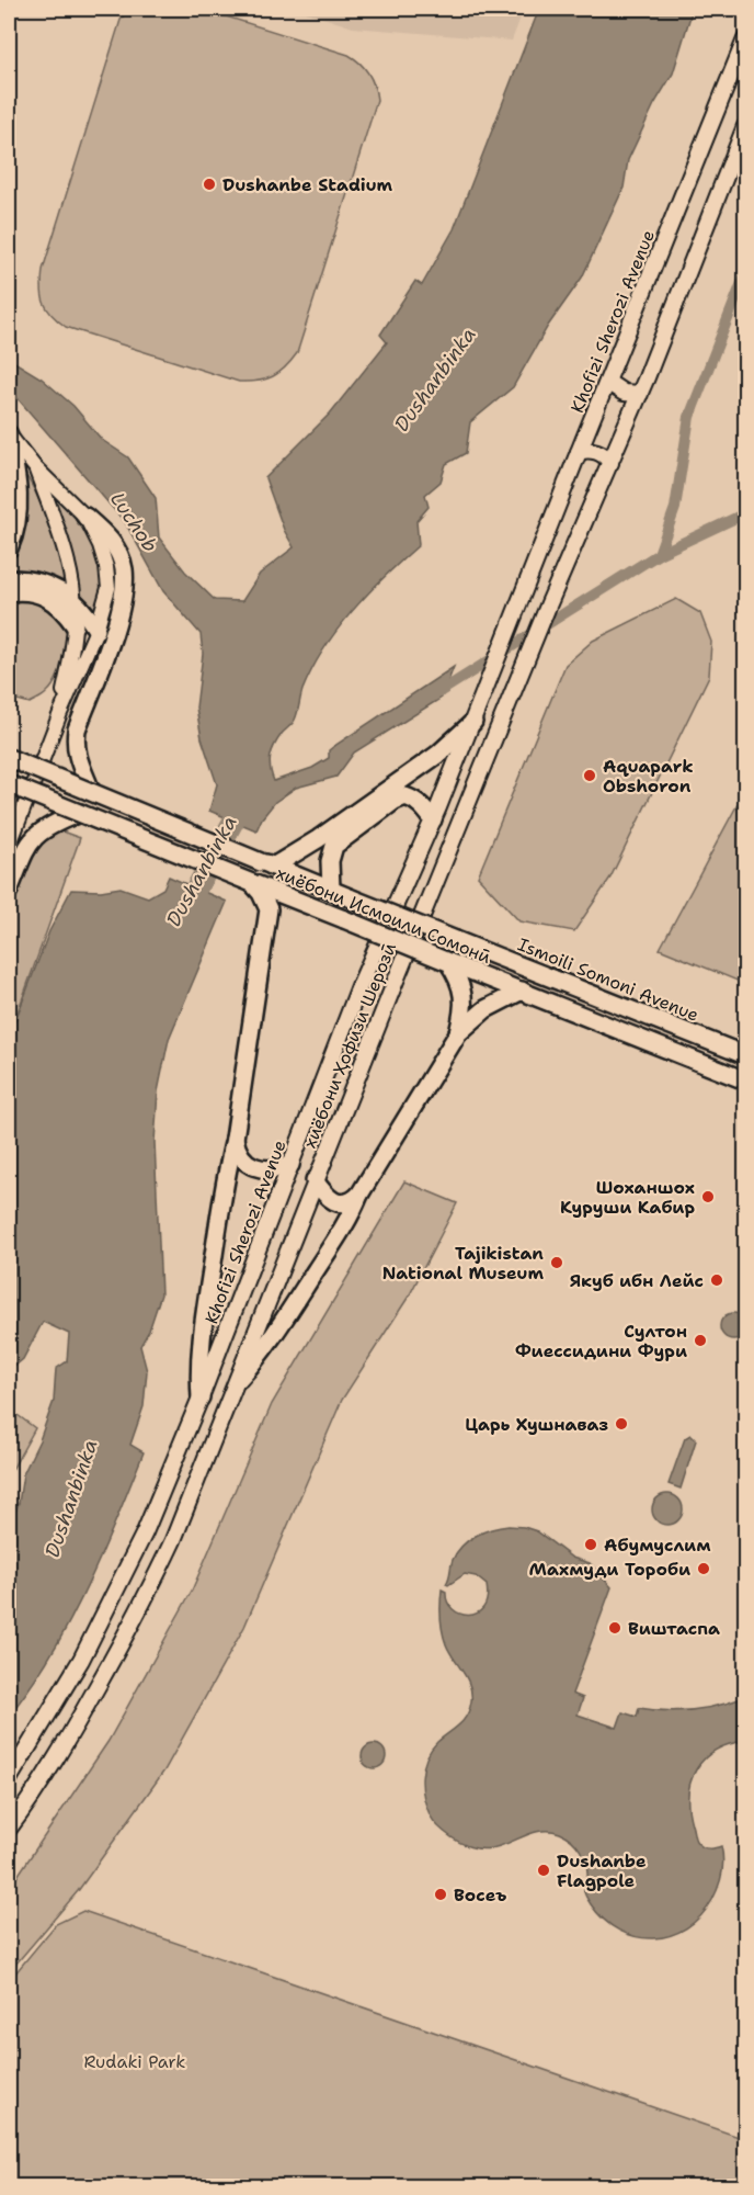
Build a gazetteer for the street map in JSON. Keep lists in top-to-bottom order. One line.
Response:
{"streets":{"highway":["хиёбони Исмоили Сомонӣ","Ismoili Somoni Avenue"],"main road":["Khofizi Sherozi Avenue","хиёбони Ҳофизи Шерозӣ"]},"crossings":[["хиёбони Исмоили Сомонӣ","Ismoili Somoni Avenue"]],"water":["Dushanbinka","Luchob"],"parks":["Rudaki Park"],"places":["Dushanbe Stadium","Aquapark Obshoron","Шоханшох Куруши Кабир","Tajikistan National Museum","Якуб ибн Лейс","Султон Фиессидини Фури","Царь Хушнаваз","Абумуслим","Махмуди Тороби","Виштаспа","Dushanbe Flagpole","Восеъ"]}
